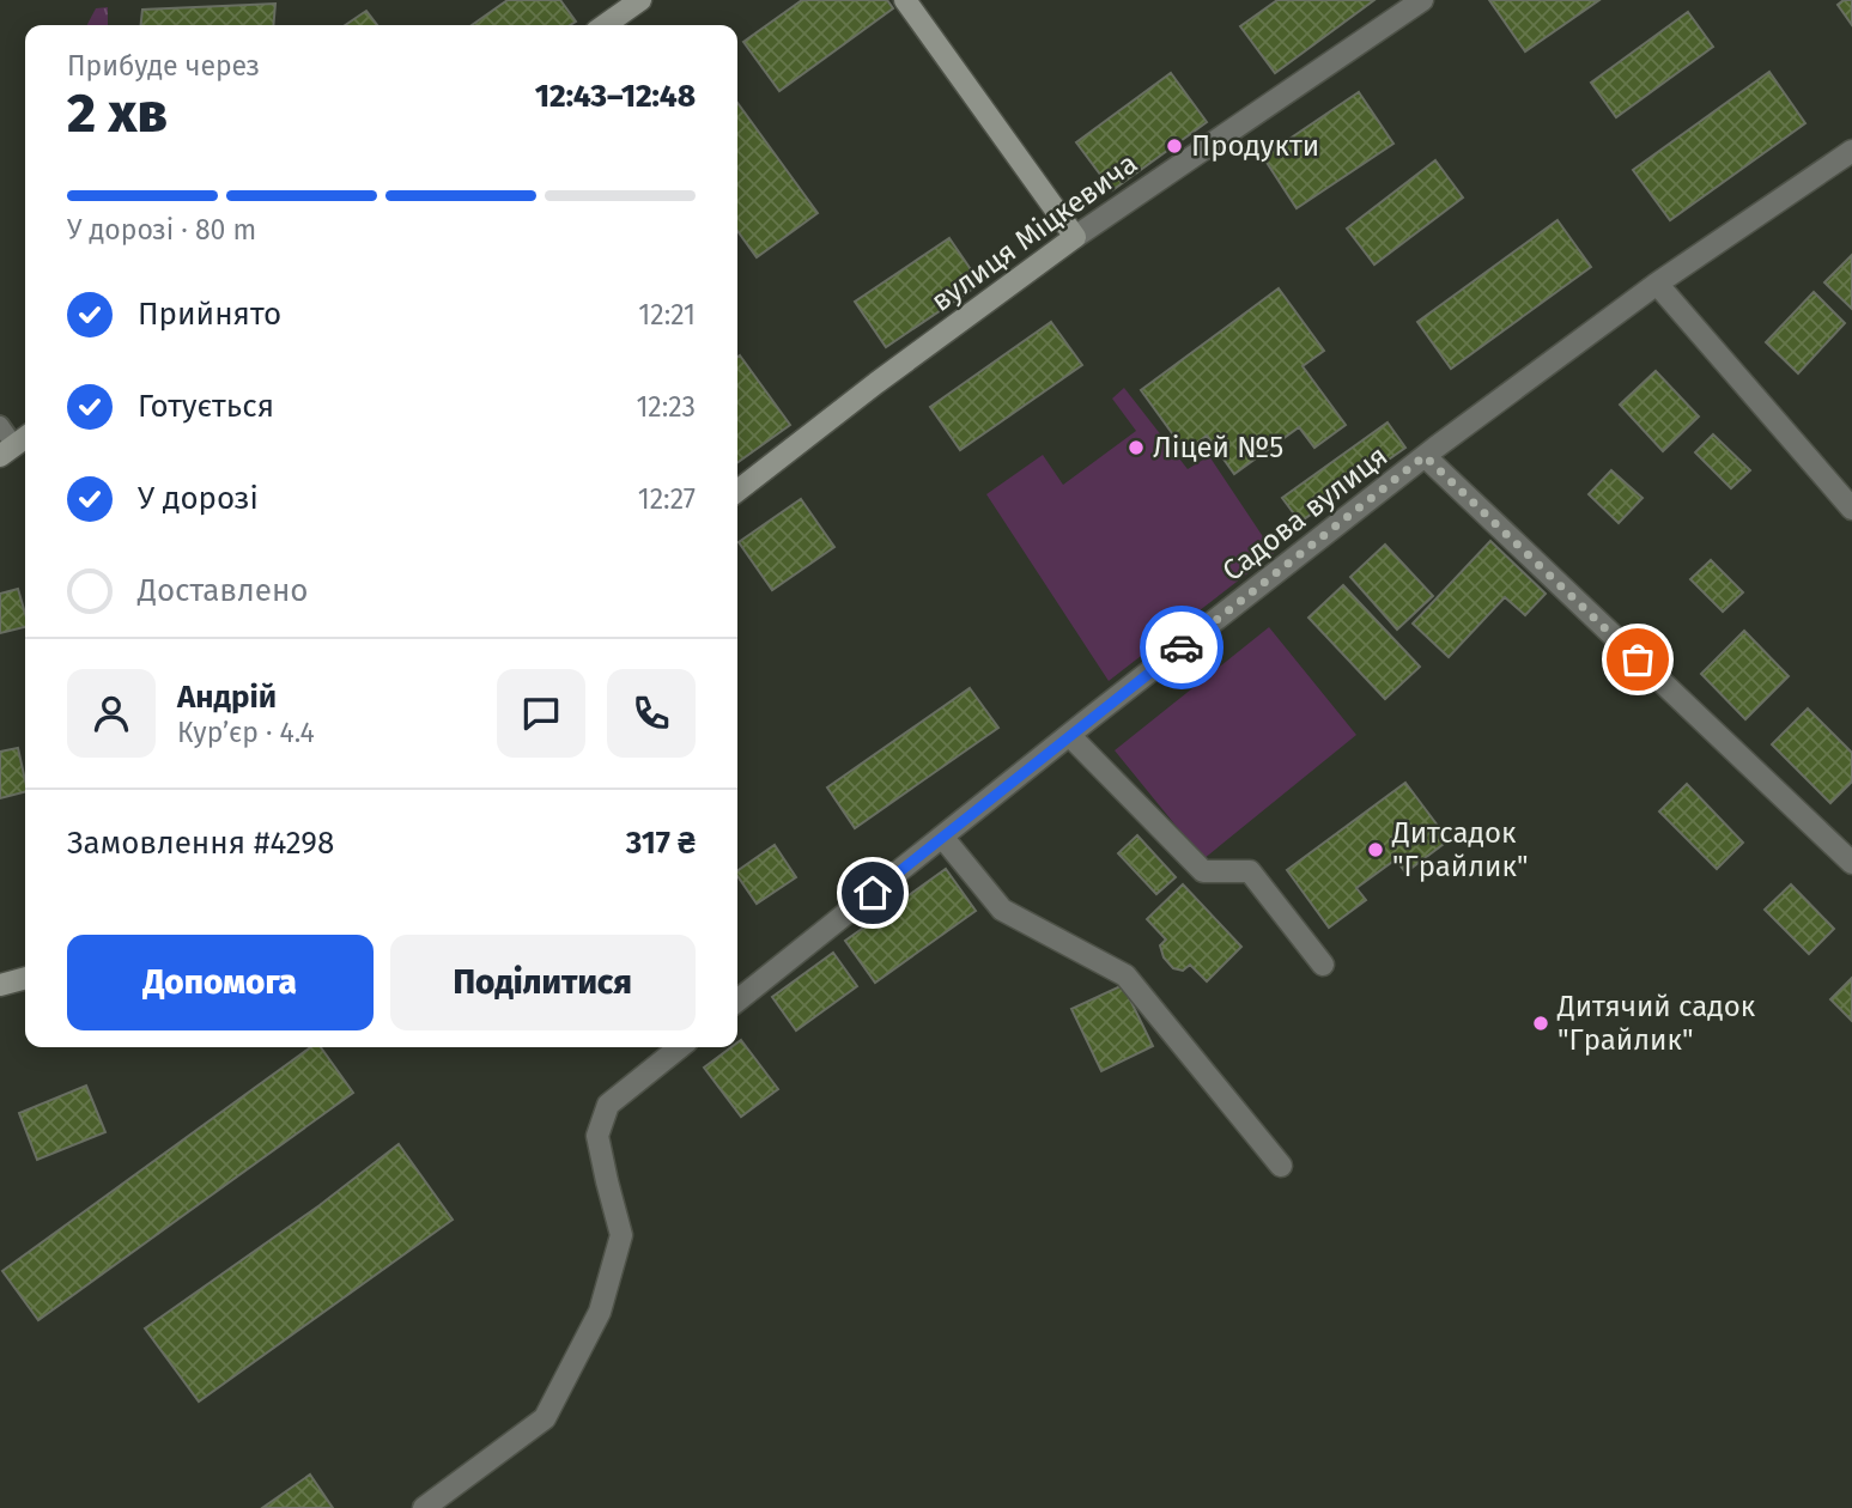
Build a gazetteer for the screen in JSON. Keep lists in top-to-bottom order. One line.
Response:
{"streets":{"street":["вулиця Міцкевича","Садова вулиця"]},"places":["Продукти","Ліцей №5","Дитсадок \"Грайлик\"","Дитячий садок \"Грайлик\""],"page":{"heading":["2 хв","Прибуде через","12:43–12:48"],"panel":["Андрій","Кур’єр · 4.4","Замовлення #4298","317 ₴"],"bar":"У дорозі · 80 m","list":[["Прийнято","12:21"],["Готується","12:23"],["У дорозі","12:27"],"Доставлено"],"buttons":["Допомога","Поділитися"]}}
